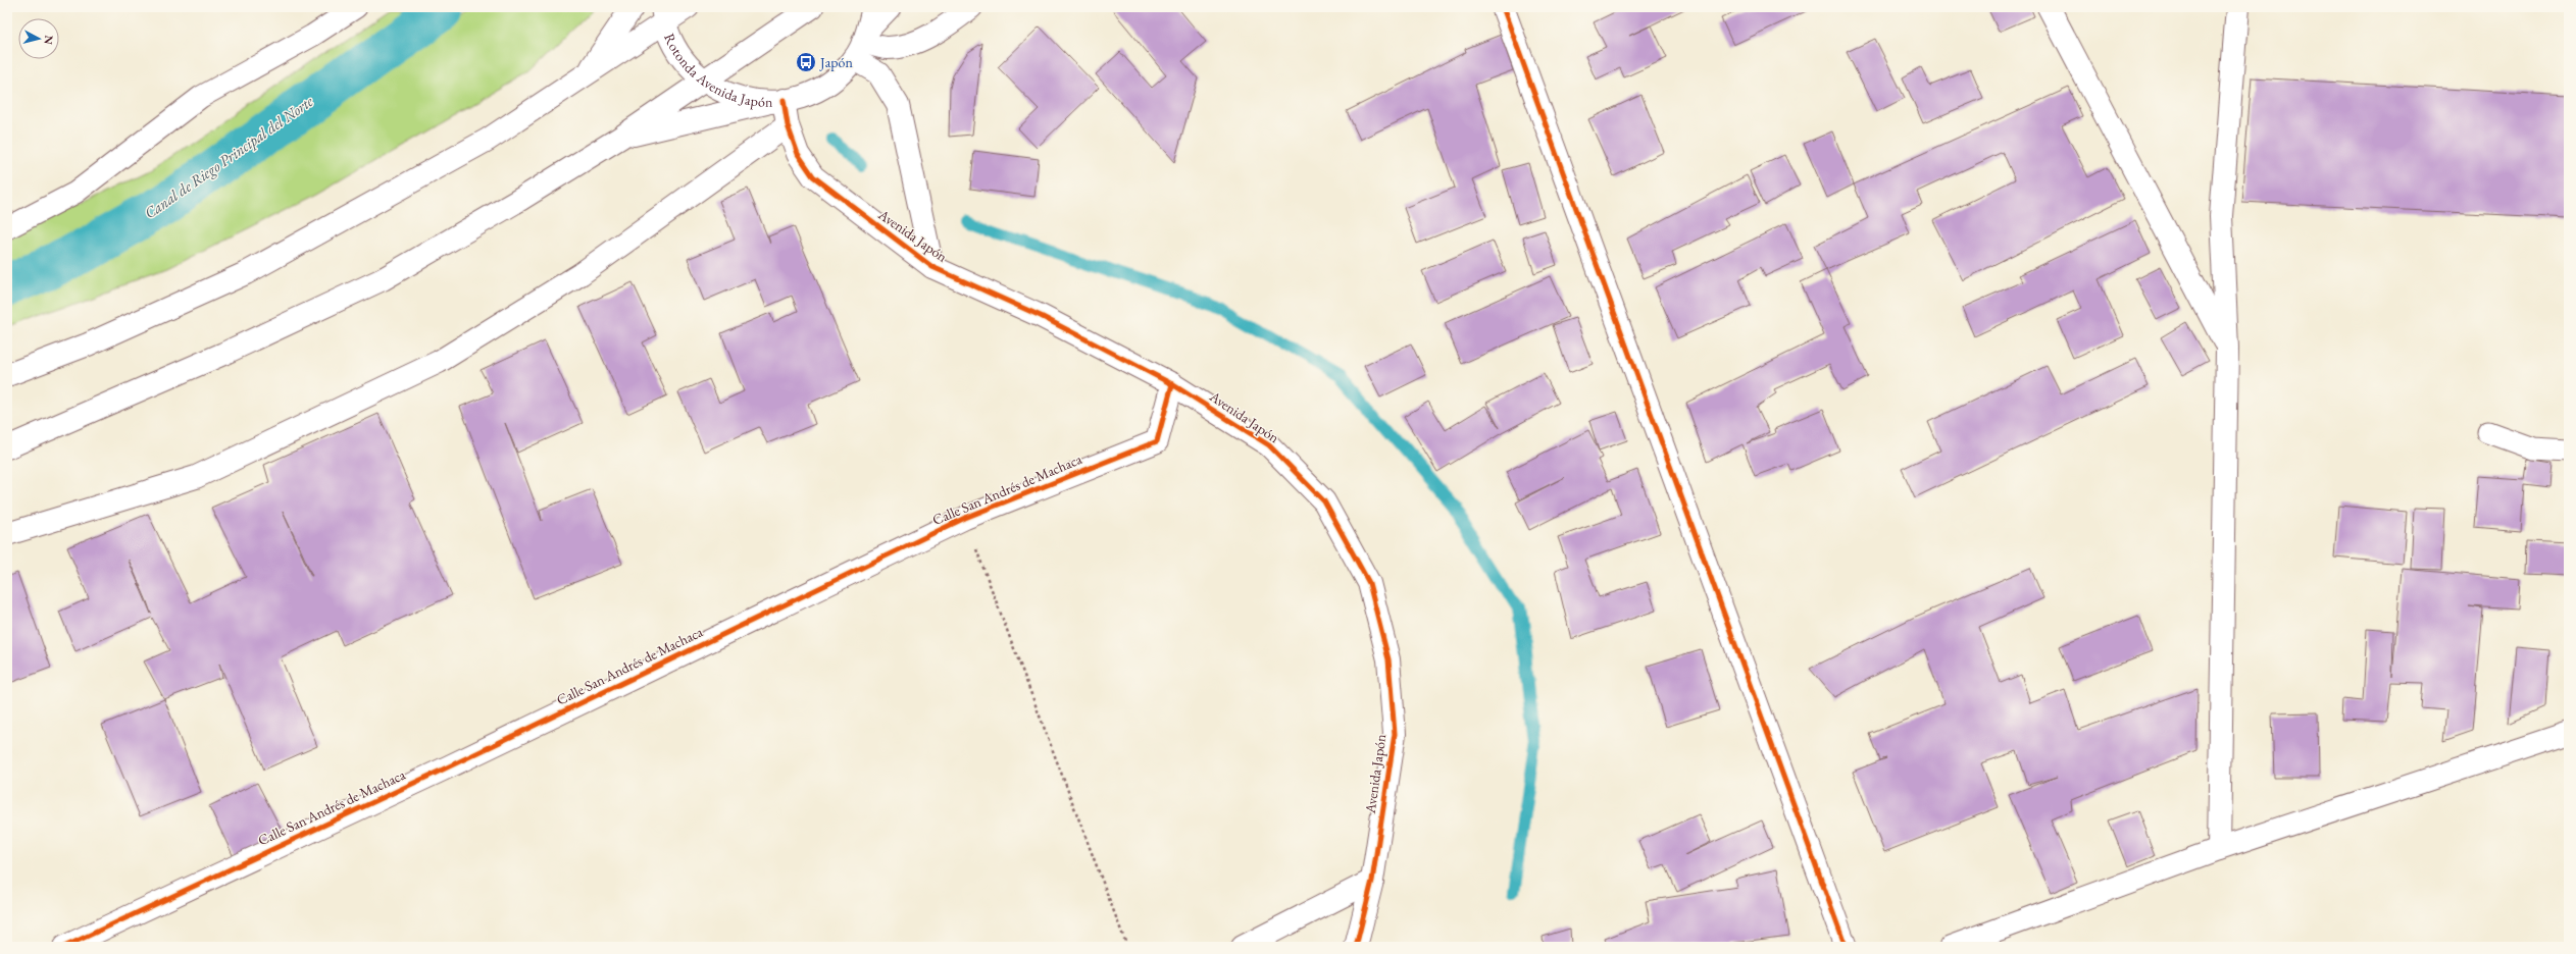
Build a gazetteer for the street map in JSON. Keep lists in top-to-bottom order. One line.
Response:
{"streets":{"main road":["Rotonda Avenida Japón","Avenida Japón","Calle San Andrés de Machaca"]},"crossings":[["Rotonda Avenida Japón","Avenida Japón"],["Avenida Japón","Calle San Andrés de Machaca"]],"water":["Canal de Riego Principal del Norte"],"places":{"bus stop":["Japón"]},"north":"right"}
